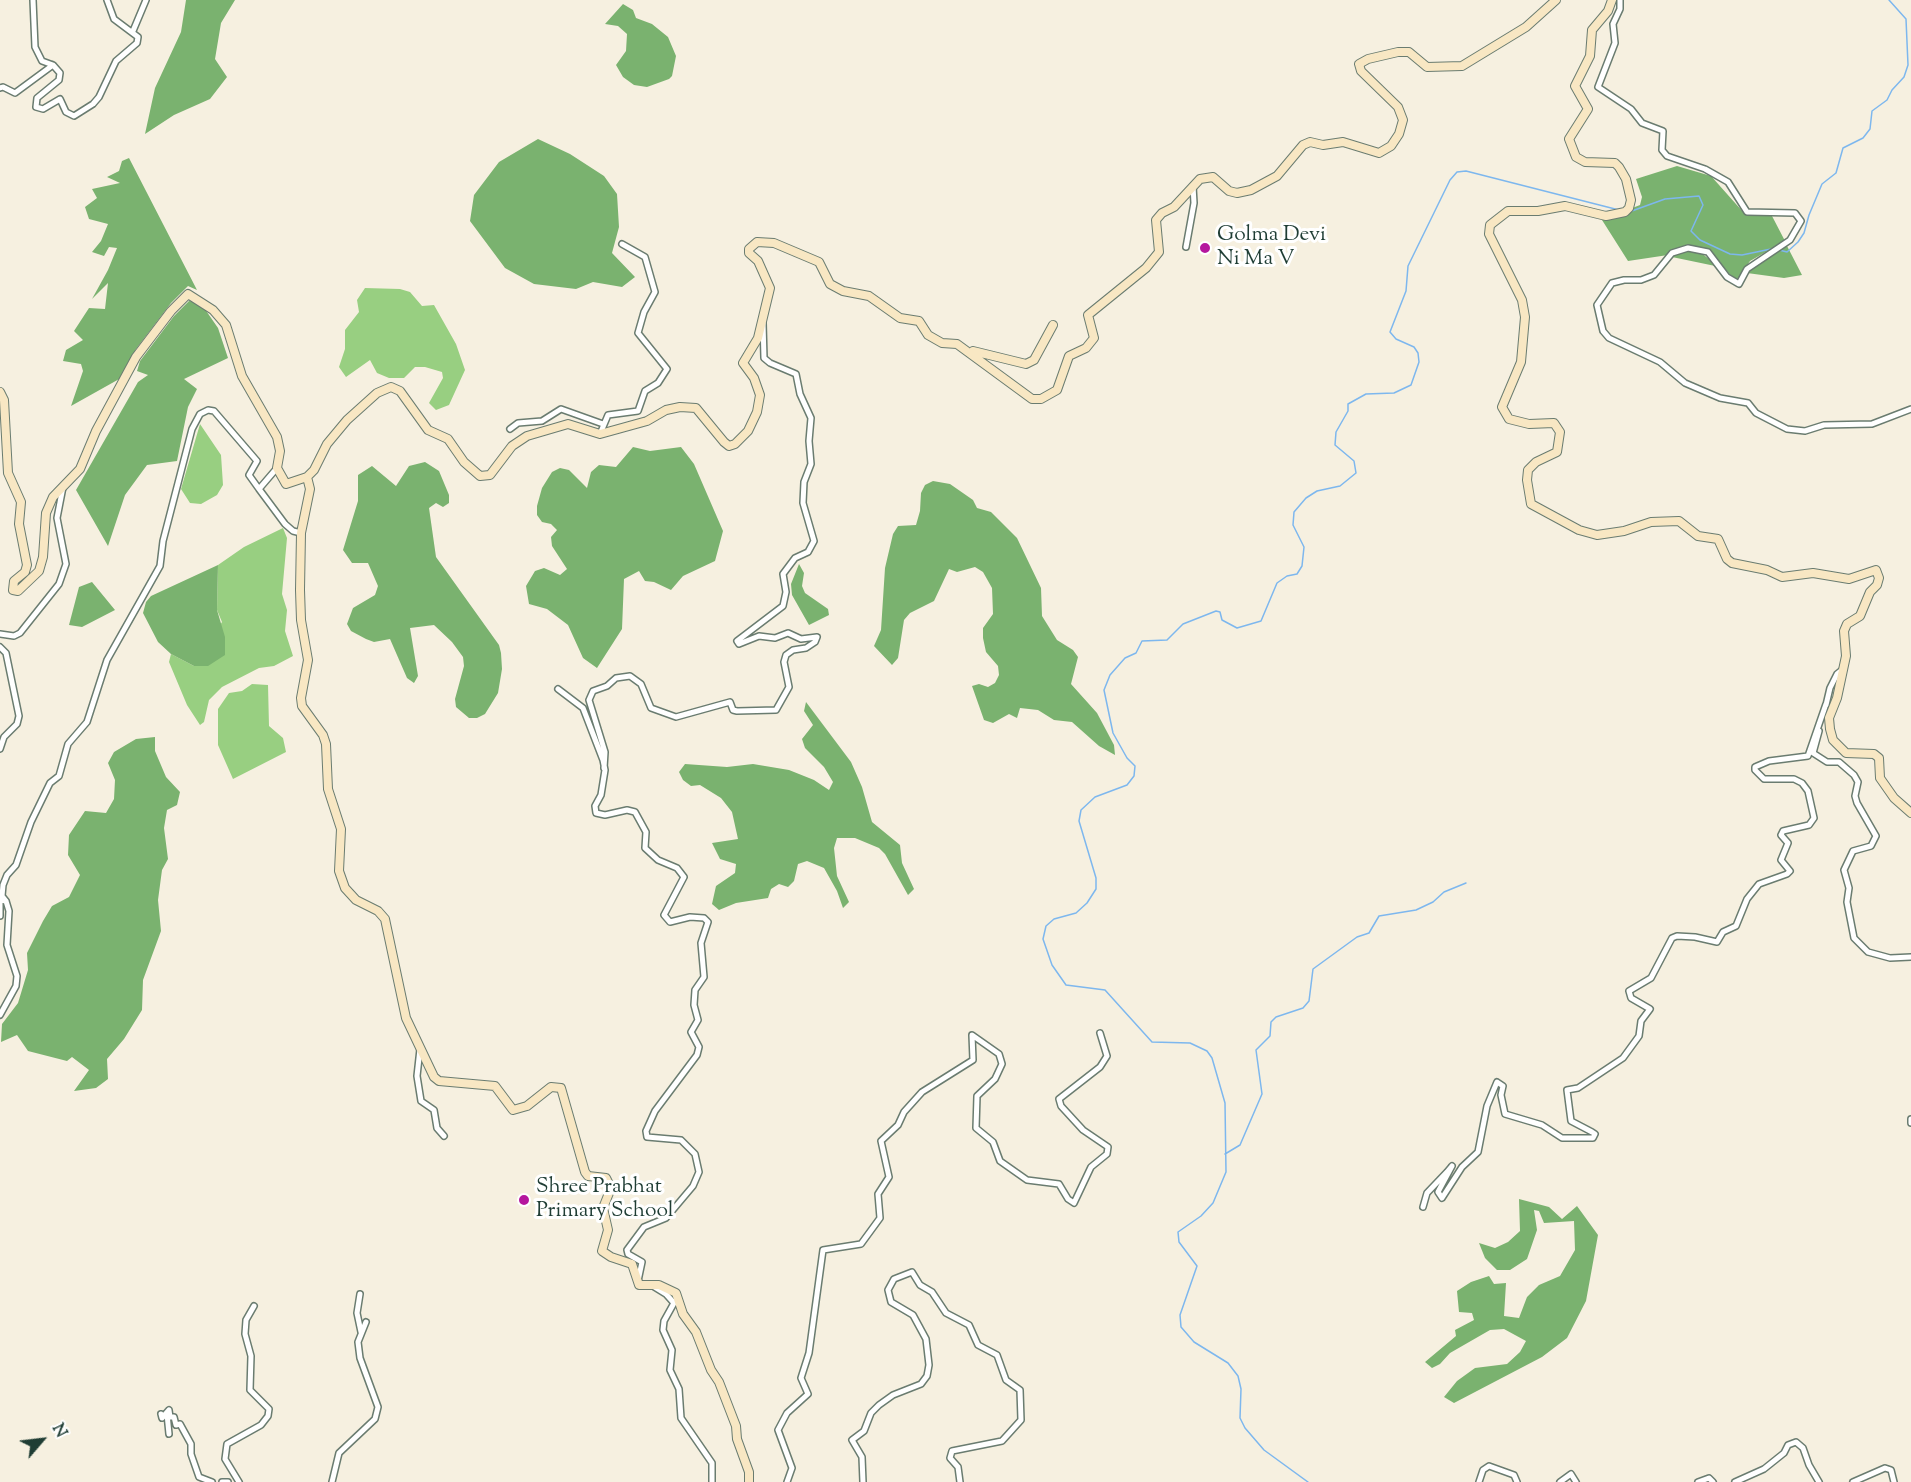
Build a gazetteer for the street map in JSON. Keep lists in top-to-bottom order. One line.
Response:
{"places":["Golma Devi Ni Ma V","Shree Prabhat Primary School"],"north":"top right"}
